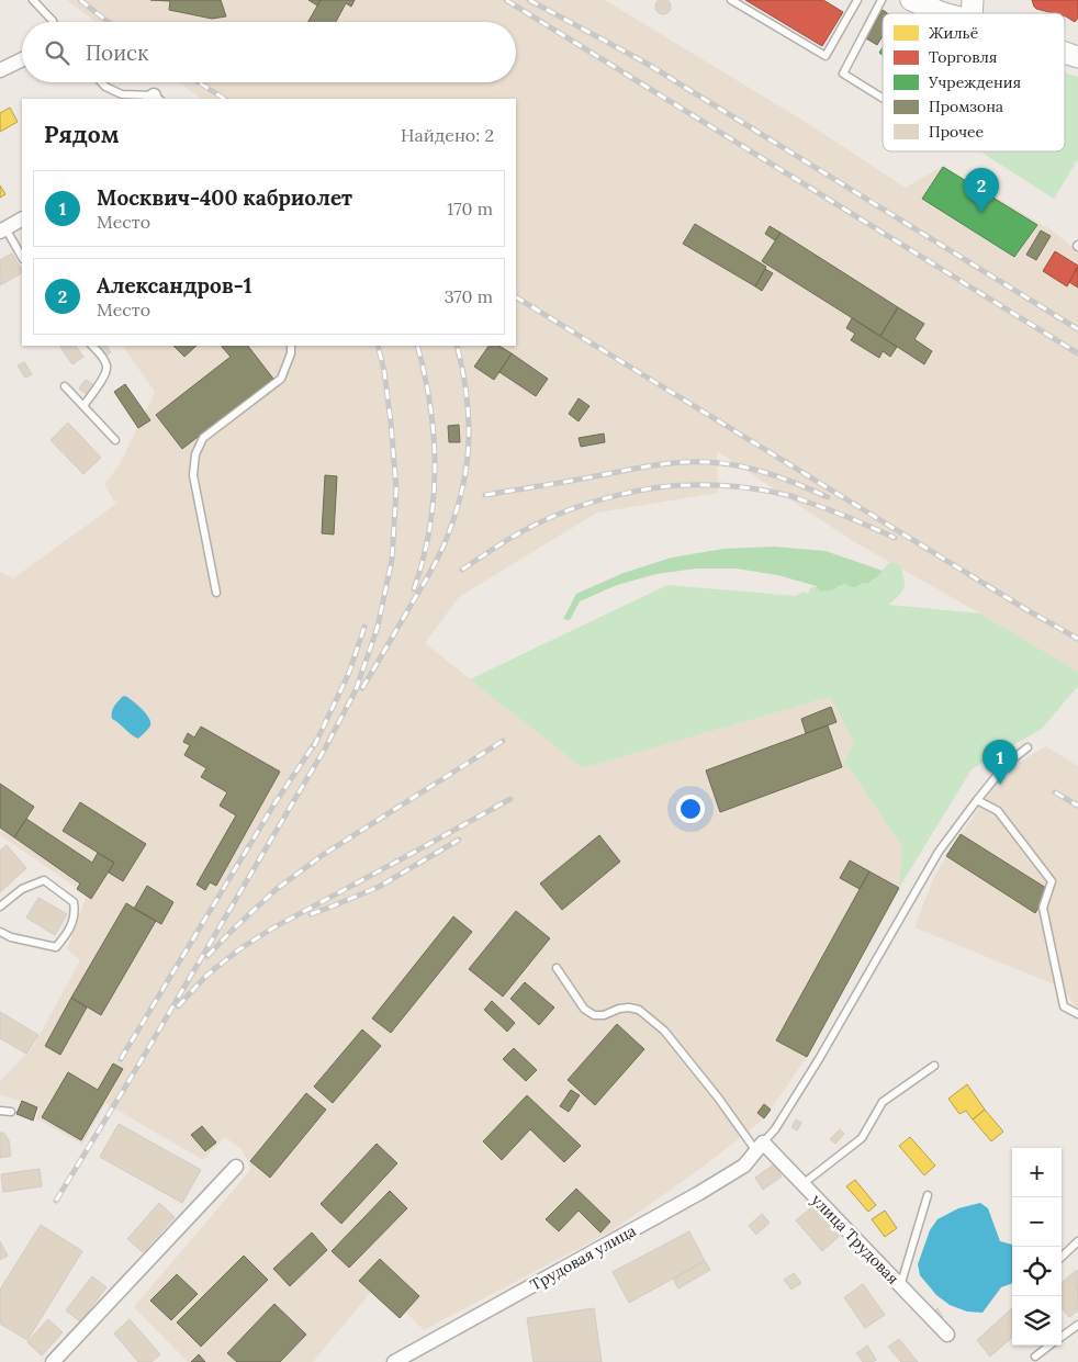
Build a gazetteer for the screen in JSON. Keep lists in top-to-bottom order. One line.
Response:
{"streets":{"street":["улица Трудовая","Трудовая улица"]},"crossings":[["улица Трудовая","Трудовая улица"]],"legend":["Жильё","Торговля","Учреждения","Промзона","Прочее"],"page":{"search":"Поиск","heading":["Рядом","Найдено: 2"],"pins":["2","1"],"list":[{"mark":"1","name":"Москвич-400 кабриолет","note":"Место","value":"170 m"},{"mark":"2","name":"Александров-1","note":"Место","value":"370 m"}],"map_buttons":["+","−"]}}
